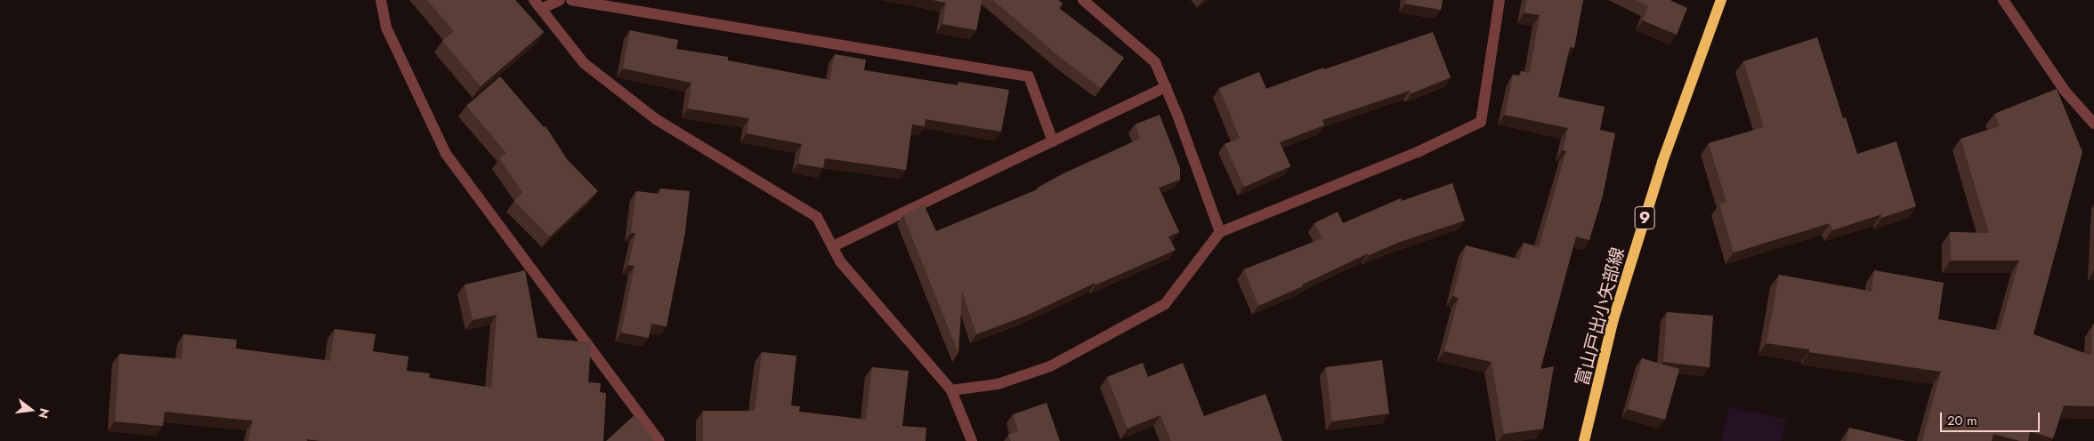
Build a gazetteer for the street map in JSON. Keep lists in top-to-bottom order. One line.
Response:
{"streets":{"main road":["9","富山戸出小矢部線"]},"scale_bar":"20 m","north":"right"}
